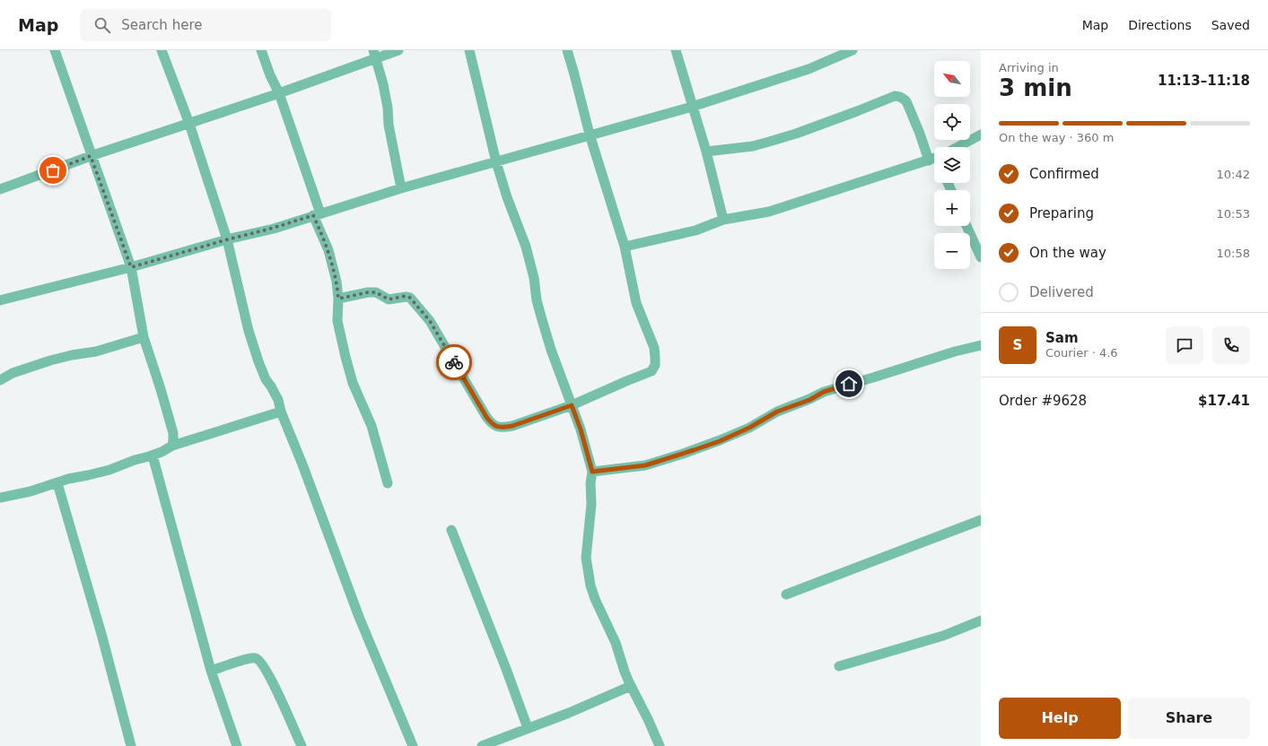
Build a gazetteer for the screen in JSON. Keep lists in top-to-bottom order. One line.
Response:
{"north":"top left","page":{"header":"Map","search":"Search here","nav":["Map","Directions","Saved"],"heading":["3 min","Arriving in","11:13–11:18"],"panel":["Sam","Courier · 4.6","Order #9628","$17.41"],"map_buttons":["+","−"],"bar":"On the way · 360 m","list":[["Confirmed","10:42"],["Preparing","10:53"],["On the way","10:58"],"Delivered"],"round":"S","buttons":["Help","Share"]}}
